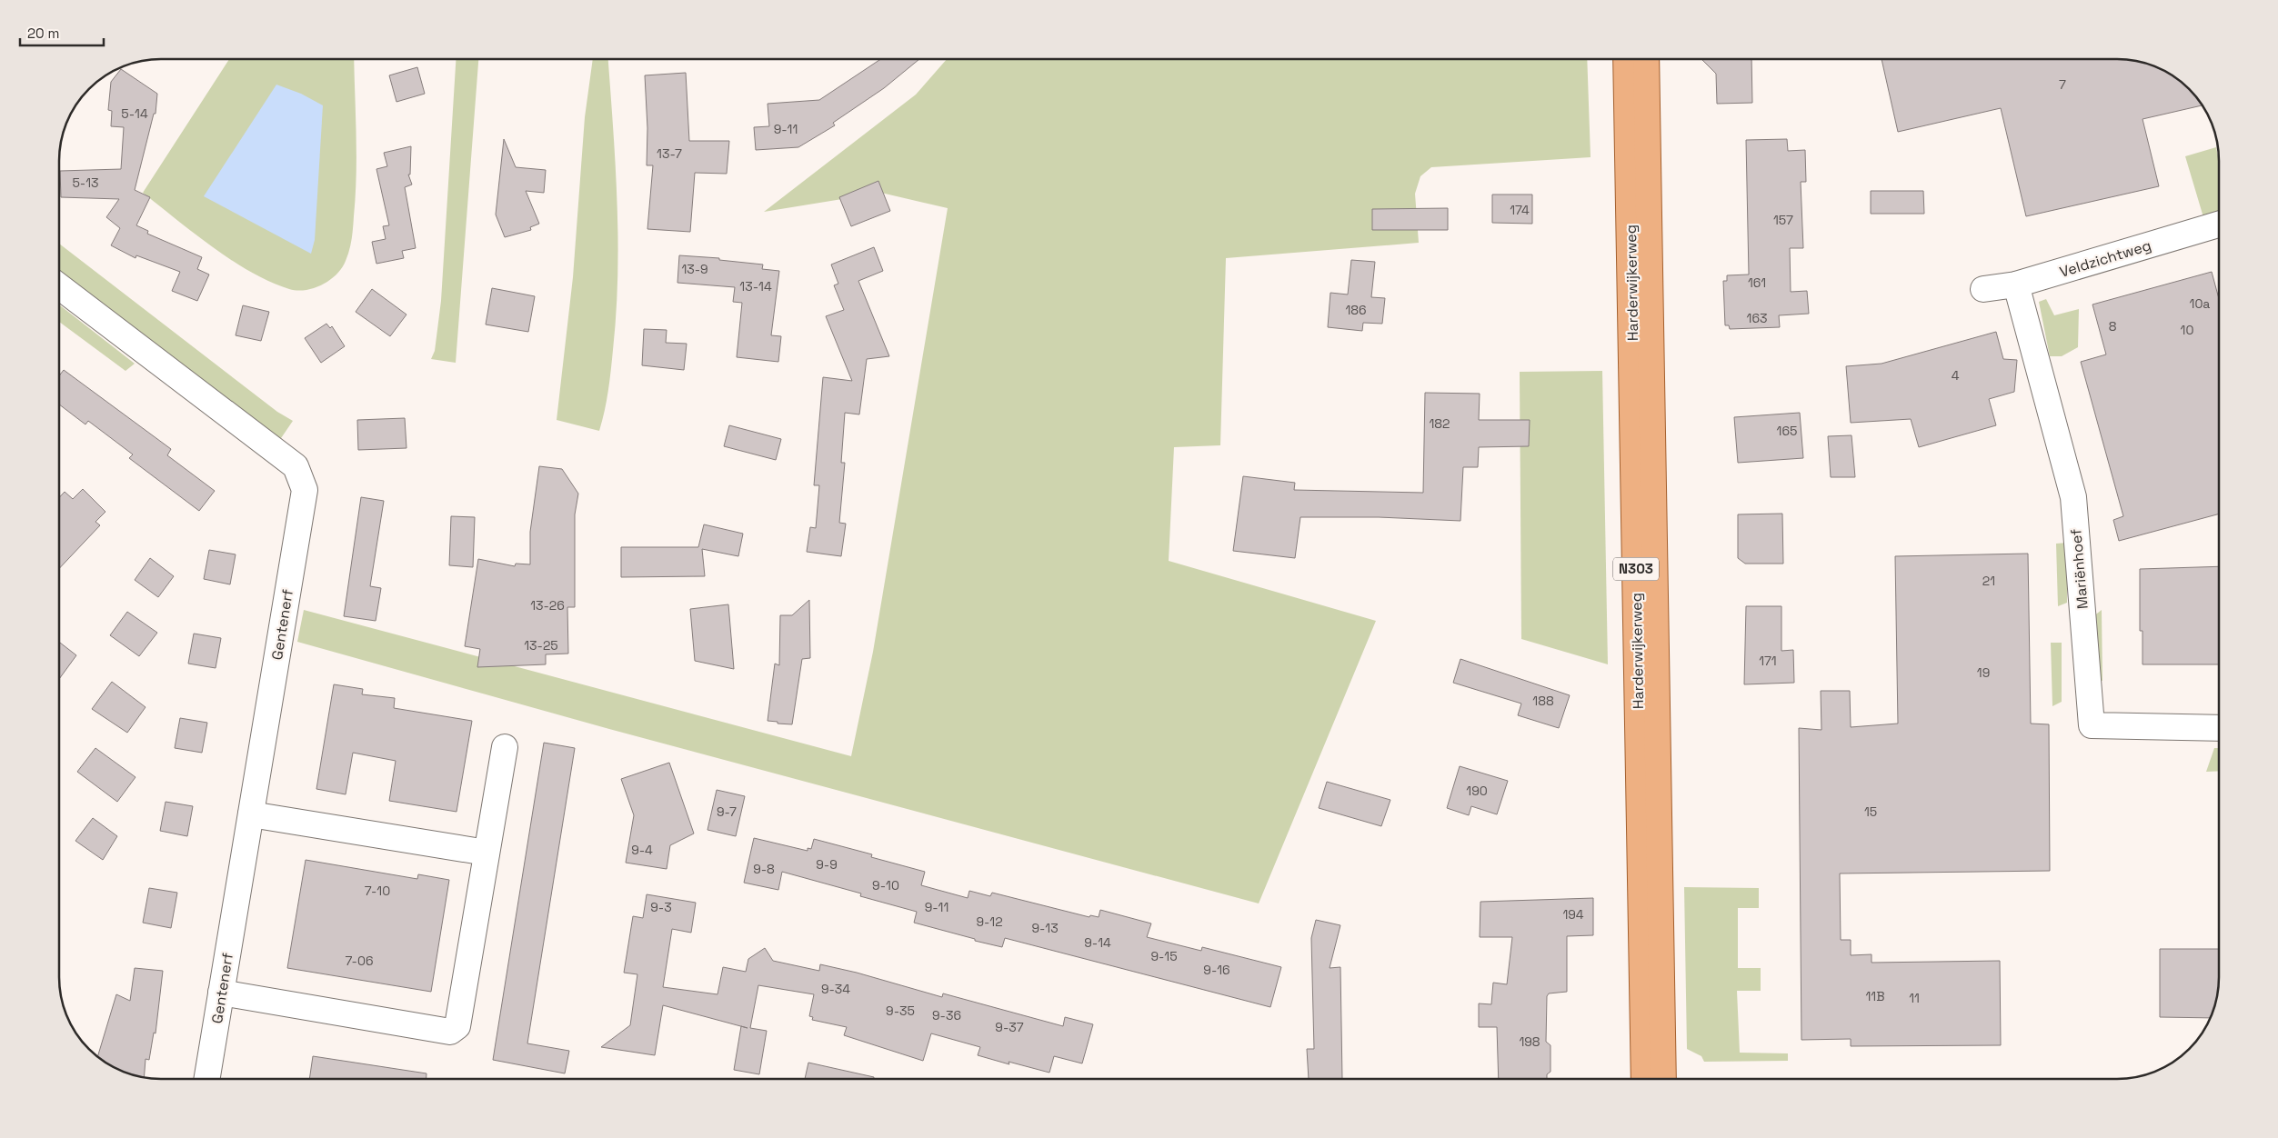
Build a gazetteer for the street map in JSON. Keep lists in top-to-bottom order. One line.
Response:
{"streets":{"main road":["Harderwijkerweg","N303"],"street":["Veldzichtweg","Mariënhoef","Gentenerf"]},"crossings":[["Veldzichtweg","Mariënhoef"]],"house_numbers":["7","5-14","9-11","13-7","5-13","174","157","13-9","161","13-14","10a","186","163","8","10","4","182","165","21","13-26","13-25","171","19","188","190","9-7","15","9-4","9-9","9-8","9-10","7-10","9-3","9-11","194","9-12","9-13","9-14","9-15","7-06","9-16","9-34","11B","11","9-35","9-36","9-37","198"],"scale_bar":"20 m"}
